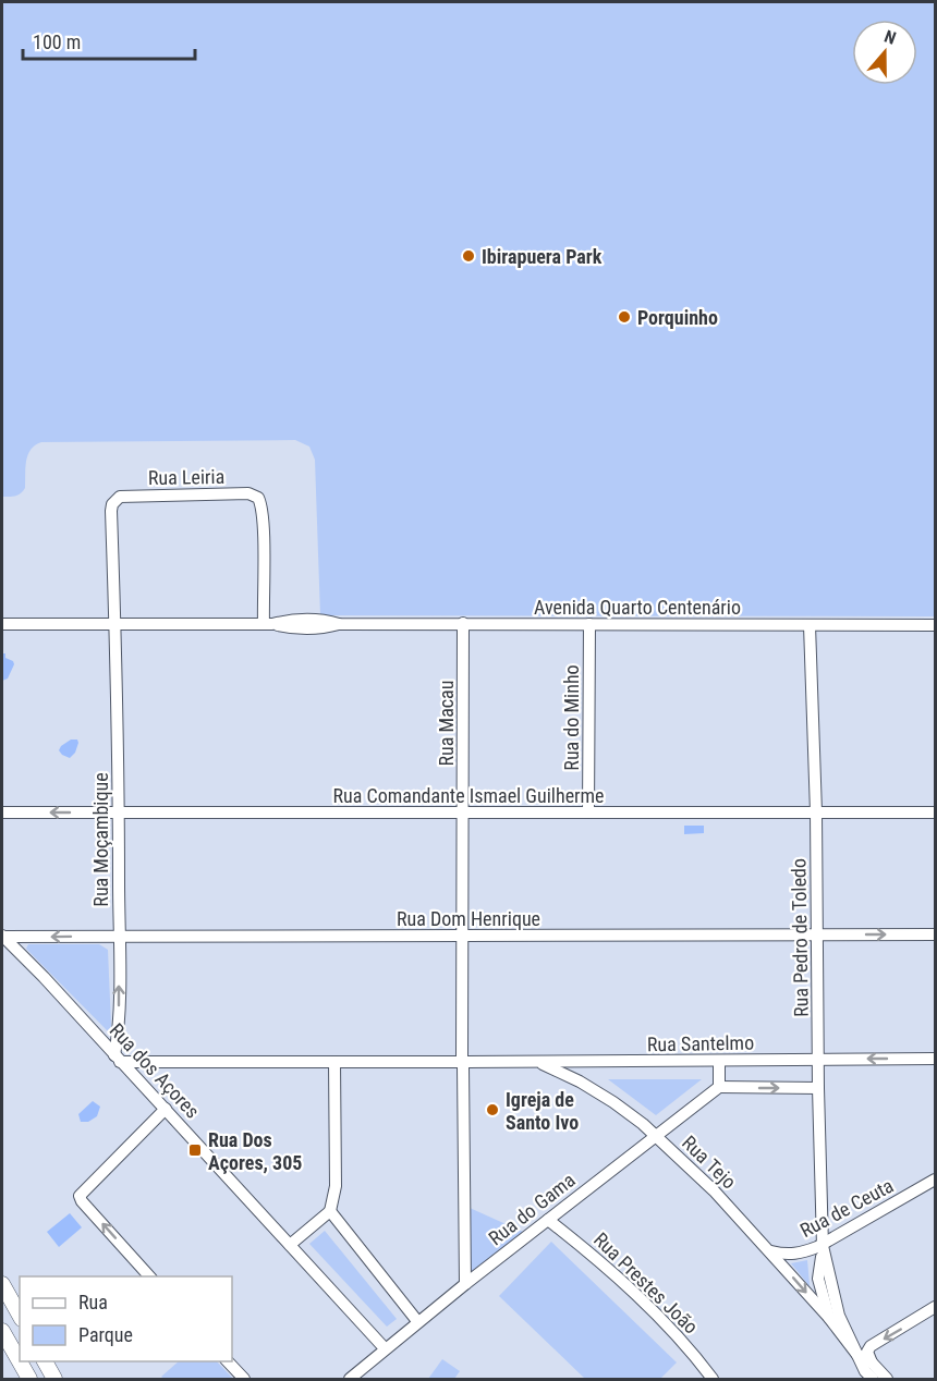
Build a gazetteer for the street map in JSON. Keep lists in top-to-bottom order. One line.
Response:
{"streets":{"street":["Rua Leiria","Avenida Quarto Centenário","Rua do Minho","Rua Macau","Rua Comandante Ismael Guilherme","Rua Moçambique","Rua Dom Henrique","Rua Pedro de Toledo","Rua Santelmo","Rua dos Açores","Rua Tejo","Rua de Ceuta","Rua do Gama","Rua Prestes João"]},"crossings":[["Rua Leiria","Avenida Quarto Centenário"],["Rua Leiria","Rua Moçambique"],["Avenida Quarto Centenário","Rua do Minho"],["Avenida Quarto Centenário","Rua Macau"],["Avenida Quarto Centenário","Rua Moçambique"],["Avenida Quarto Centenário","Rua Pedro de Toledo"],["Rua do Minho","Rua Comandante Ismael Guilherme"],["Rua Macau","Rua Comandante Ismael Guilherme"],["Rua Macau","Rua Dom Henrique"],["Rua Macau","Rua Santelmo"],["Rua Macau","Rua do Gama"],["Rua Comandante Ismael Guilherme","Rua Moçambique"],["Rua Comandante Ismael Guilherme","Rua Pedro de Toledo"],["Rua Moçambique","Rua Dom Henrique"],["Rua Moçambique","Rua Santelmo"],["Rua Moçambique","Rua dos Açores"],["Rua Dom Henrique","Rua Pedro de Toledo"],["Rua Dom Henrique","Rua dos Açores"],["Rua Pedro de Toledo","Rua Santelmo"],["Rua Pedro de Toledo","Rua Tejo"],["Rua Pedro de Toledo","Rua de Ceuta"],["Rua Santelmo","Rua dos Açores"],["Rua Santelmo","Rua Tejo"],["Rua dos Açores","Rua do Gama"],["Rua Tejo","Rua de Ceuta"],["Rua Tejo","Rua do Gama"],["Rua do Gama","Rua Prestes João"]],"places":{"other":["Ibirapuera Park","Porquinho","Igreja de Santo Ivo"],"transit":["Rua Dos Açores, 305"]},"legend":["Rua","Parque"],"scale_bar":"100 m","north":"top"}
